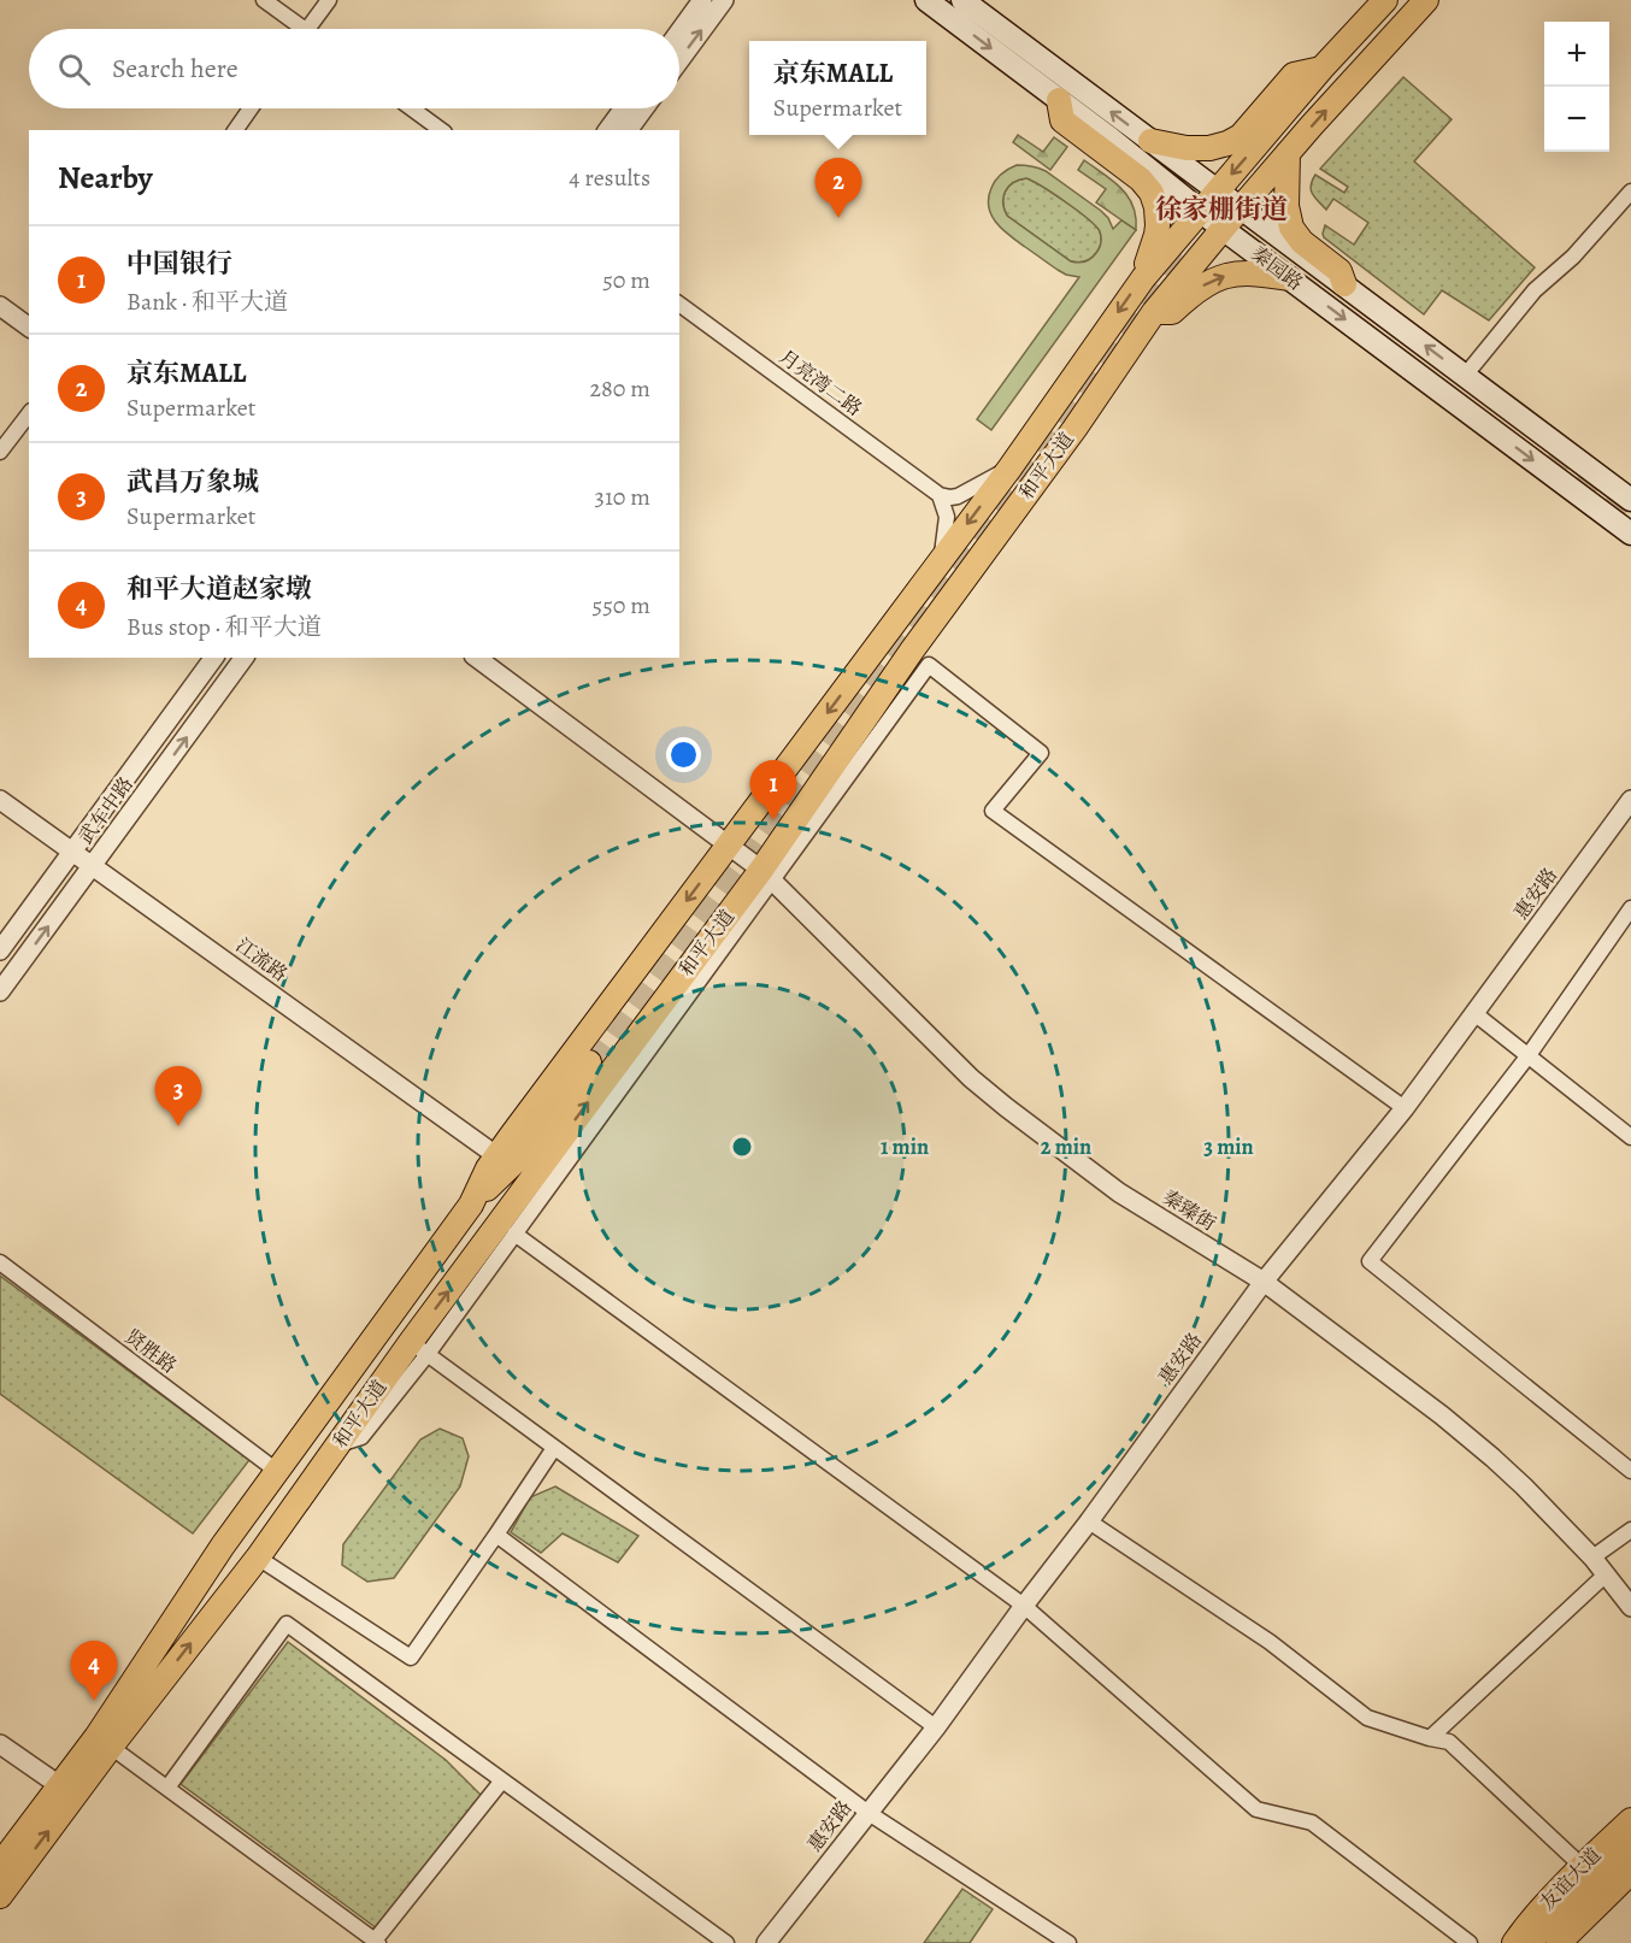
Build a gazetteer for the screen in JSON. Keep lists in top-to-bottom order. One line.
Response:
{"streets":{"main road":["秦园路","和平大道","友谊大道"],"street":["月亮湾二路","武车中路","惠安路","江流路","秦臻街","贤胜路"]},"crossings":[["秦园路","和平大道"],["和平大道","江流路"],["和平大道","秦臻街"],["和平大道","贤胜路"],["武车中路","江流路"],["惠安路","秦臻街"]],"districts":["徐家棚街道"],"page":{"map_buttons":["+","−"],"search":"Search here","popup":["京东MALL","Supermarket"],"heading":["Nearby","4 results"],"pins":["2","1","3","4"],"list":[{"mark":"1","name":"中国银行","note":"Bank · 和平大道","value":"50 m"},{"mark":"2","name":"京东MALL","note":"Supermarket","value":"280 m"},{"mark":"3","name":"武昌万象城","note":"Supermarket","value":"310 m"},{"mark":"4","name":"和平大道赵家墩","note":"Bus stop · 和平大道","value":"550 m"}]},"rings":["1 min","2 min","3 min"]}
